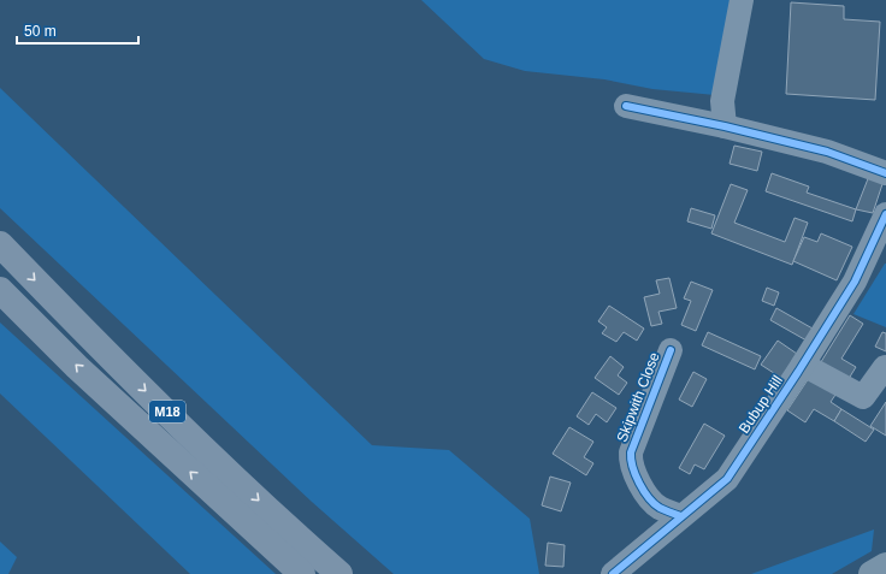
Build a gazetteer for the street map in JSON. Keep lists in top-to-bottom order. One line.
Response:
{"streets":{"highway":["M18"],"street":["Skipwith Close","Bubup Hill"]},"crossings":[["Skipwith Close","Bubup Hill"]],"scale_bar":"50 m"}
